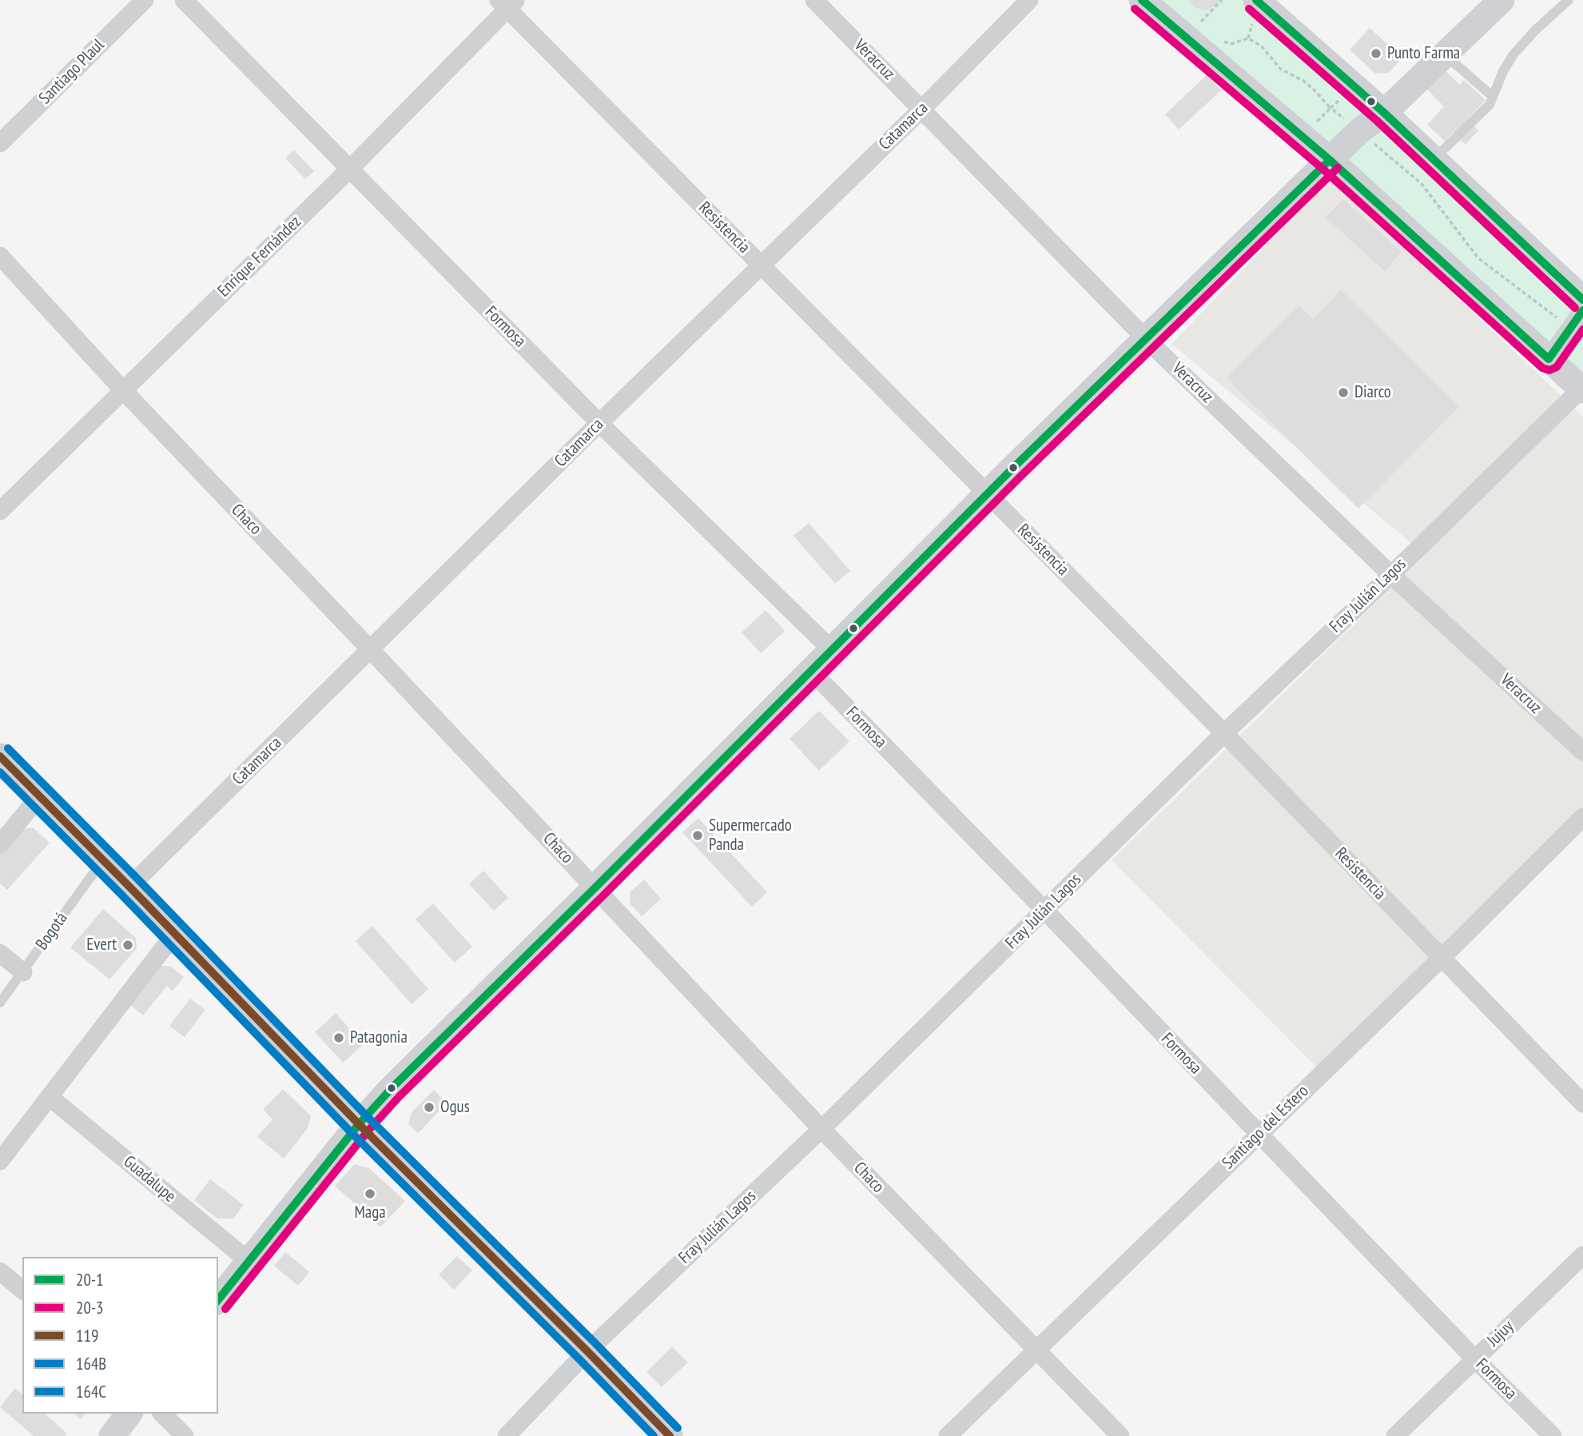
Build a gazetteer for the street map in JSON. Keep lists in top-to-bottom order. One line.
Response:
{"streets":{"street":["Veracruz","Santiago Plaul","Catamarca","Resistencia","Enrique Fernández","Formosa","Chaco","Fray Julián Lagos","Santiago del Estero","Guadalupe","Jujuy"],"lane":["Bogotá"]},"crossings":[["Veracruz","Catamarca"],["Veracruz","Fray Julián Lagos"],["Catamarca","Resistencia"],["Catamarca","Formosa"],["Catamarca","Chaco"],["Resistencia","Enrique Fernández"],["Resistencia","Fray Julián Lagos"],["Resistencia","Santiago del Estero"],["Enrique Fernández","Formosa"],["Enrique Fernández","Chaco"],["Formosa","Fray Julián Lagos"],["Formosa","Santiago del Estero"],["Formosa","Jujuy"],["Chaco","Fray Julián Lagos"],["Chaco","Santiago del Estero"]],"places":["Punto Farma","Diarco","Supermercado Panda","Evert","Patagonia","Ogus","Maga"],"lines":["transit line 20-1","transit line 20-3","transit line 164C","transit line 119","transit line 164B"],"legend":["20-1","20-3","119","164B","164C"]}
